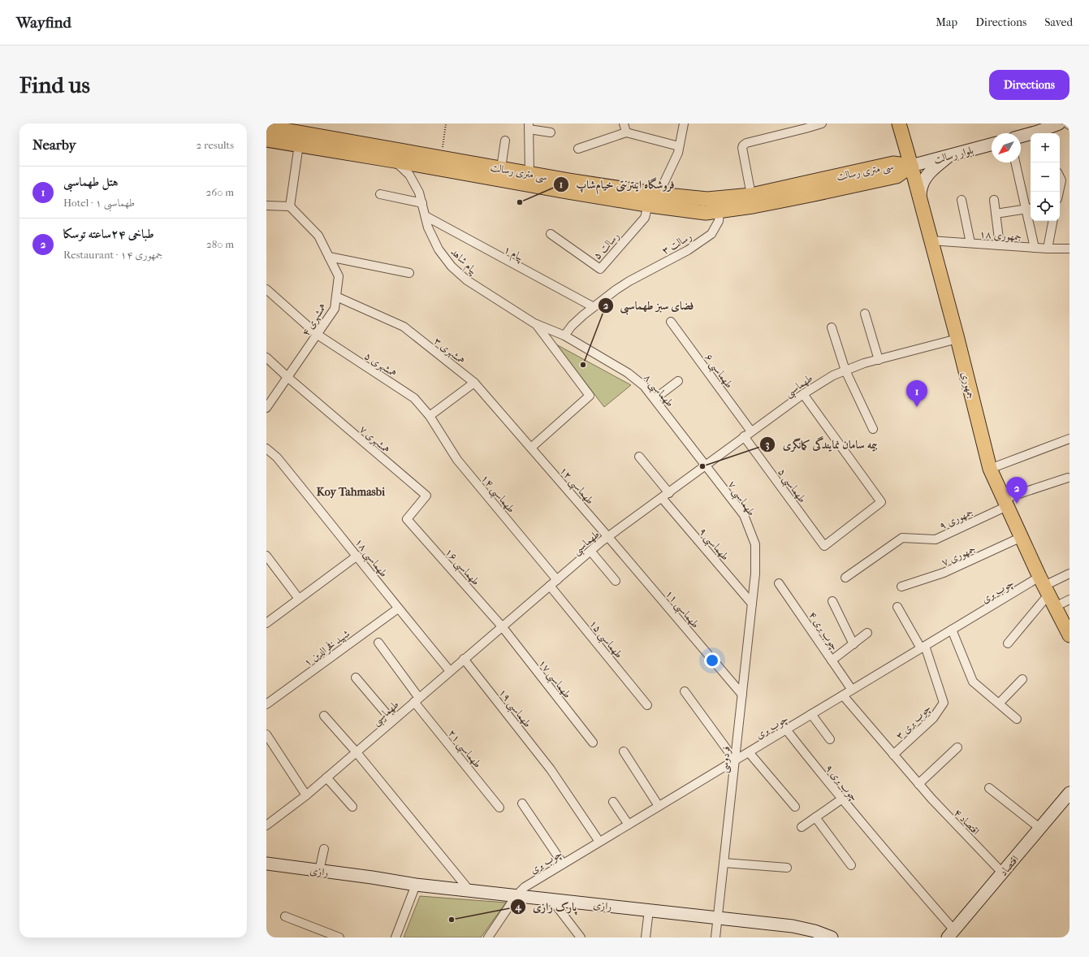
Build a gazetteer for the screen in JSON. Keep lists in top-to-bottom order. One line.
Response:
{"streets":{"main road":["بلوار رسالت","سی متری رسالت","جمهوری","اقتصاد","رازی"],"street":["جمهوری ۱۸","۳ رسالت","۵ رسالت","۱ پیام","پیام شاهد","همشهری ۴","۳ همشهری","۵ همشهری","۶ طهماسبی","طهماسبی","۸ طهماسبی","۷ همشهری","۱۲ طهماسبی","۵ طهماسبی","۱۴ طهماسبی","۷ طهماسبی","۹ جمهوری","۹ طهماسبی","۷ جمهوری","۱۸ طهماسبی","۱۶ طهماسبی","چوب بری","۱۱ طهماسبی","۴ چوب بری","۱۵ طهماسبی","۱ شهید فخرالدین","۱۷ طهماسبی","۱۹ طهماسبی","۳ چوب بری","۲۱ طهماسبی","فردوسی","۹ چوب بری","۴ اقتصاد"]},"crossings":[["بلوار رسالت","سی متری رسالت"],["بلوار رسالت","جمهوری"],["سی متری رسالت","۳ رسالت"],["سی متری رسالت","۵ رسالت"],["سی متری رسالت","پیام شاهد"],["سی متری رسالت","جمهوری"],["جمهوری ۱۸","جمهوری"],["۳ رسالت","۱ پیام"],["۳ رسالت","پیام شاهد"],["۳ رسالت","۸ طهماسبی"],["۱ پیام","پیام شاهد"],["پیام شاهد","۸ طهماسبی"],["همشهری ۴","۳ همشهری"],["همشهری ۴","۵ همشهری"],["همشهری ۴","۷ همشهری"],["۳ همشهری","۱۲ طهماسبی"],["۵ همشهری","۱۴ طهماسبی"],["۶ طهماسبی","طهماسبی"],["طهماسبی","جمهوری"],["طهماسبی","۸ طهماسبی"],["طهماسبی","۱۲ طهماسبی"],["طهماسبی","۵ طهماسبی"],["طهماسبی","۱۴ طهماسبی"],["طهماسبی","۷ طهماسبی"],["طهماسبی","۹ طهماسبی"],["طهماسبی","۱۸ طهماسبی"],["طهماسبی","۱۶ طهماسبی"],["طهماسبی","۱۱ طهماسبی"],["طهماسبی","۱۵ طهماسبی"],["طهماسبی","۱۷ طهماسبی"],["طهماسبی","۱۹ طهماسبی"],["طهماسبی","۲۱ طهماسبی"],["جمهوری","۹ جمهوری"],["جمهوری","۷ جمهوری"],["جمهوری","چوب بری"],["۸ طهماسبی","۷ طهماسبی"],["۷ همشهری","۱۶ طهماسبی"],["۱۲ طهماسبی","۱۱ طهماسبی"],["۷ طهماسبی","۹ طهماسبی"],["۷ طهماسبی","فردوسی"],["۹ طهماسبی","فردوسی"],["۱۸ طهماسبی","۱ شهید فخرالدین"],["۱۶ طهماسبی","۱۷ طهماسبی"],["چوب بری","۴ چوب بری"],["چوب بری","۱۹ طهماسبی"],["چوب بری","۳ چوب بری"],["چوب بری","فردوسی"],["چوب بری","۹ چوب بری"],["چوب بری","۴ اقتصاد"],["چوب بری","رازی"],["۱۱ طهماسبی","فردوسی"],["۳ چوب بری","۴ اقتصاد"],["فردوسی","رازی"],["۹ چوب بری","اقتصاد"],["۴ اقتصاد","اقتصاد"]],"districts":["Koy Tahmasbi"],"places":["فروشگاه اینترنتی خیام‌شاپ","فضای سبز طهماسبی","بیمه سامان نمایندگی کمانگری","پارک رازی"],"north":"bottom left","page":{"header":"Wayfind","nav":["Map","Directions","Saved"],"buttons":"Directions","title":"Find us","heading":["Nearby","2 results"],"map_buttons":["+","−"],"list":[{"mark":"1","name":"هتل طهماسبی","note":"Hotel · ۱ طهماسبی","value":"260 m"},{"mark":"2","name":"طباخی ۲۴ساعته توسکا","note":"Restaurant · ۱۴ جمهوری","value":"280 m"}],"pins":["1","2"]}}
